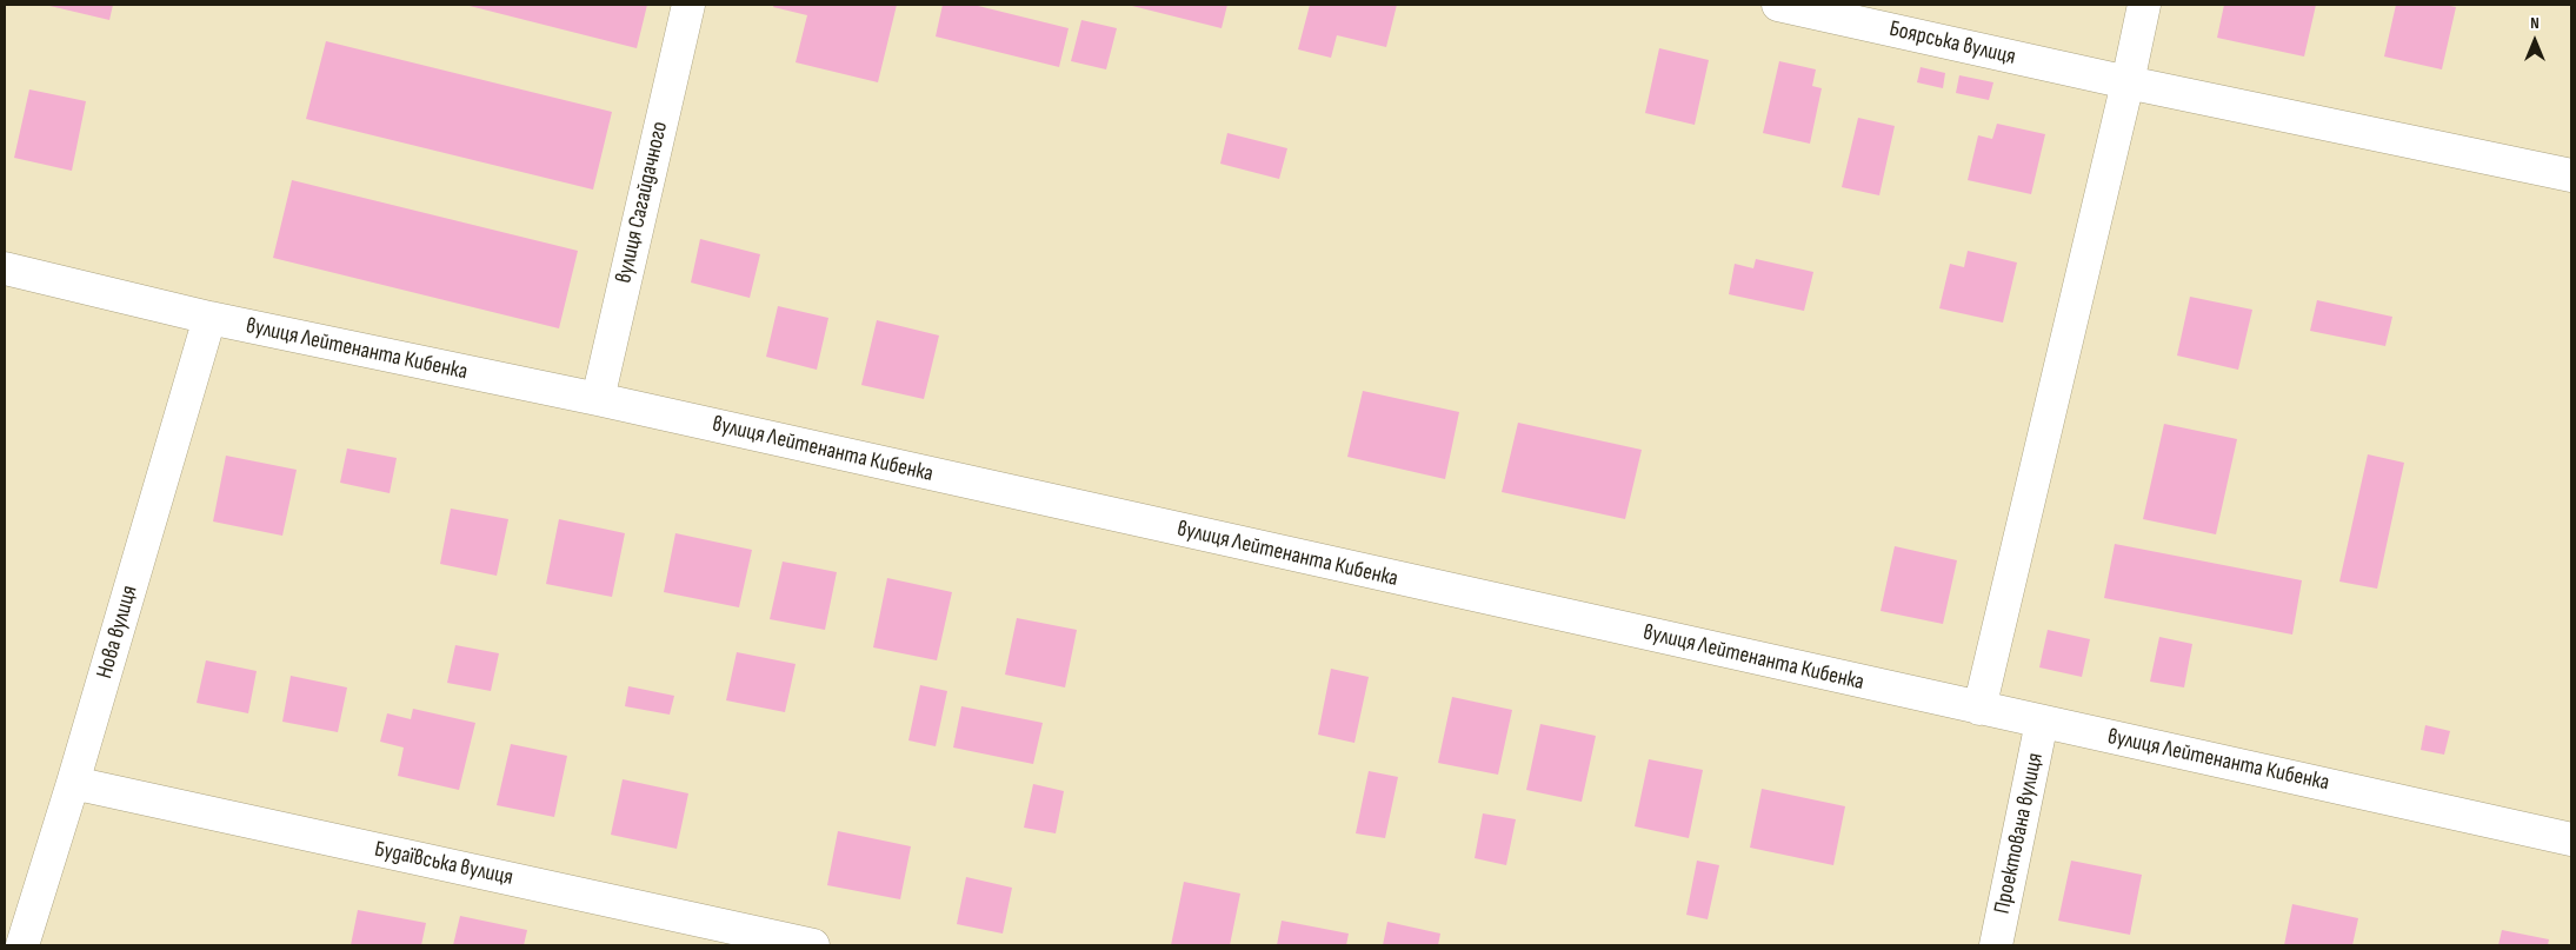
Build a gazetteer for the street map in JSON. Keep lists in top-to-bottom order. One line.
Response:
{"streets":{"street":["Боярська вулиця","вулиця Сагайдачного","вулиця Лейтенанта Кибенка","Нова вулиця","Проектована вулиця","Будаївська вулиця"]},"crossings":[["вулиця Сагайдачного","вулиця Лейтенанта Кибенка"],["вулиця Лейтенанта Кибенка","Нова вулиця"],["вулиця Лейтенанта Кибенка","Проектована вулиця"],["Нова вулиця","Будаївська вулиця"]],"north":"top"}
